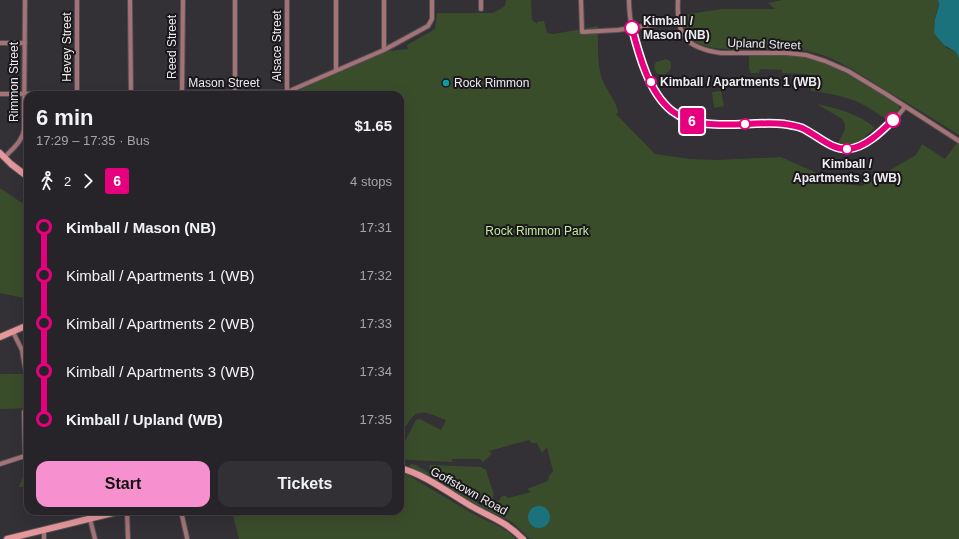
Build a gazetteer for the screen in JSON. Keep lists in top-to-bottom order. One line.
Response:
{"streets":{"main road":["Goffstown Road"],"street":["Upland Street","Alsace Street","Hevey Street","Reed Street","Rimmon Street","Mason Street"]},"crossings":[["Rimmon Street","Mason Street"]],"parks":["Rock Rimmon Park"],"places":["Kimball / Mason (NB)","Kimball / Apartments 1 (WB)","Rock Rimmon","Kimball / Apartments 3 (WB)"],"lines":["bus line 6"],"page":{"on_map":"6","heading":["6 min","17:29 – 17:35 · Bus","$1.65"],"legs":["2","6","4 stops"],"list":[{"name":"Kimball / Mason (NB)","value":"17:31"},{"name":"Kimball / Apartments 1 (WB)","value":"17:32"},{"name":"Kimball / Apartments 2 (WB)","value":"17:33"},{"name":"Kimball / Apartments 3 (WB)","value":"17:34"},{"name":"Kimball / Upland (WB)","value":"17:35"}],"buttons":["Start","Tickets"]}}
